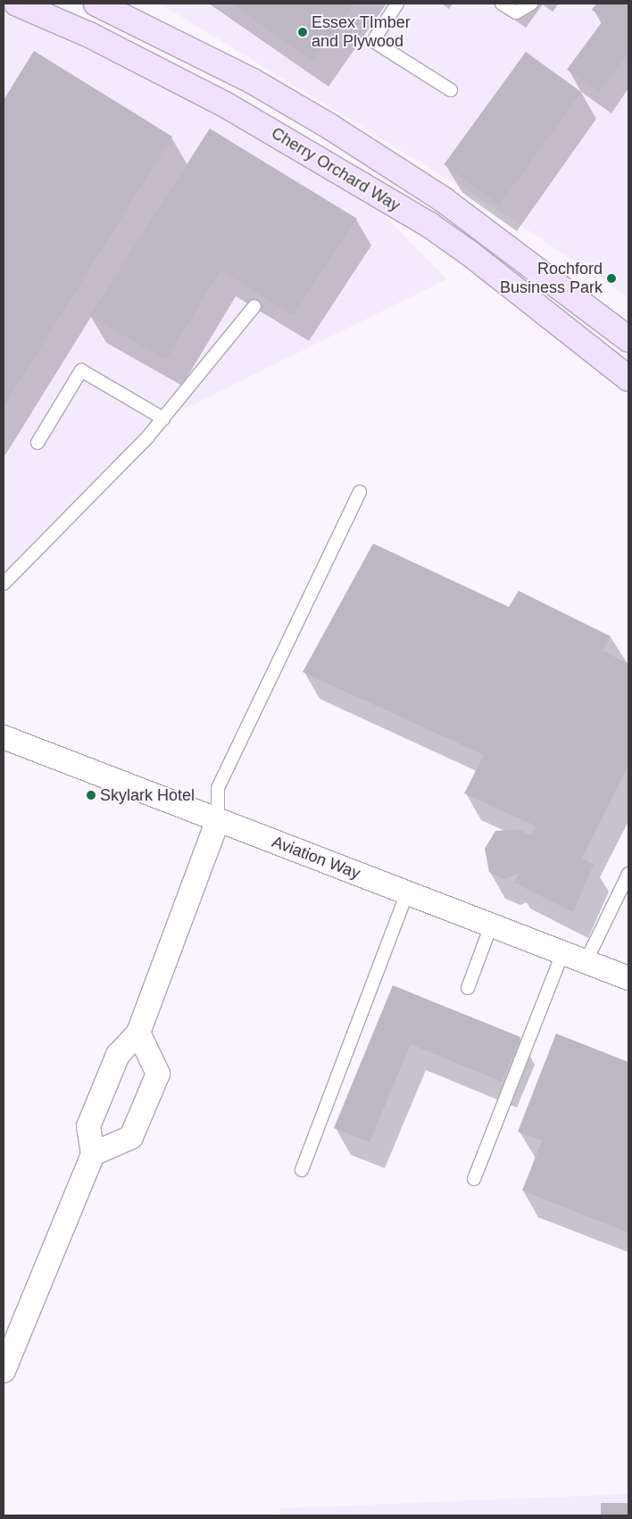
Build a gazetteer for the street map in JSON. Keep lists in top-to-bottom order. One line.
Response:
{"streets":{"main road":["Cherry Orchard Way"],"street":["Aviation Way"]},"places":["Essex TImber and Plywood","Rochford Business Park","Skylark Hotel"]}
